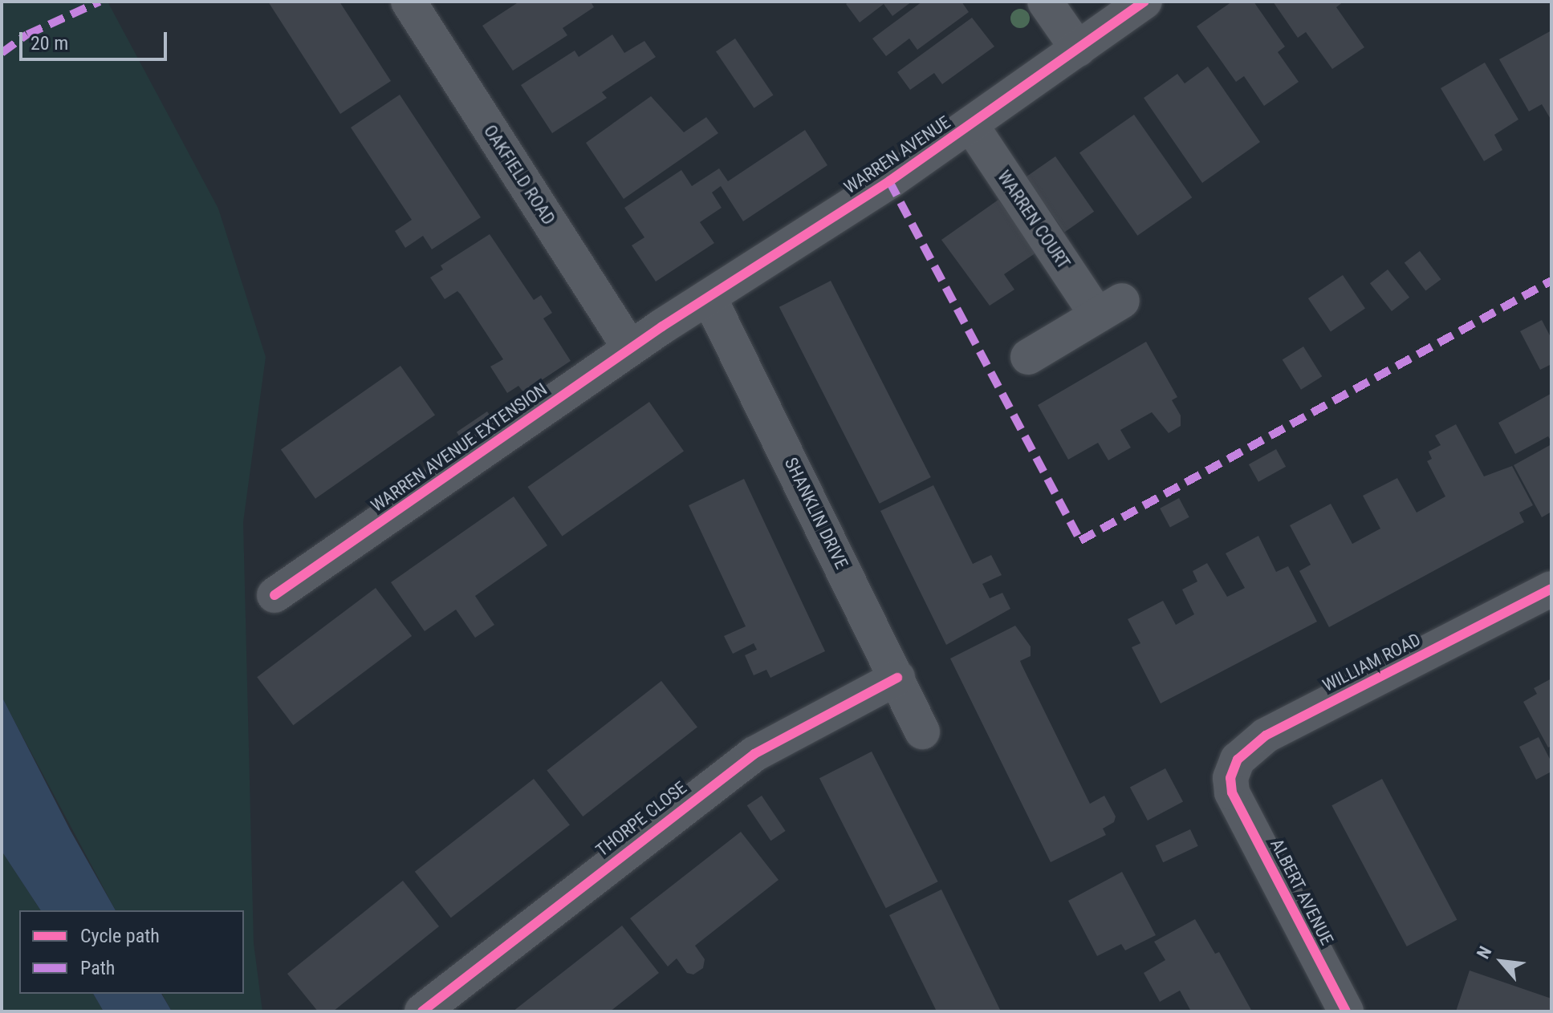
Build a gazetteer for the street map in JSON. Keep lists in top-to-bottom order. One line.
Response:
{"streets":{"street":["WARREN AVENUE","OAKFIELD ROAD","WARREN COURT","WARREN AVENUE EXTENSION","SHANKLIN DRIVE","WILLIAM ROAD","THORPE CLOSE","ALBERT AVENUE"]},"crossings":[["WARREN AVENUE","WARREN COURT"],["WARREN AVENUE","WARREN AVENUE EXTENSION"],["WARREN AVENUE","SHANKLIN DRIVE"],["OAKFIELD ROAD","WARREN AVENUE EXTENSION"],["SHANKLIN DRIVE","THORPE CLOSE"],["WILLIAM ROAD","ALBERT AVENUE"]],"legend":["Cycle path","Path"],"scale_bar":"20 m","north":"top left"}
